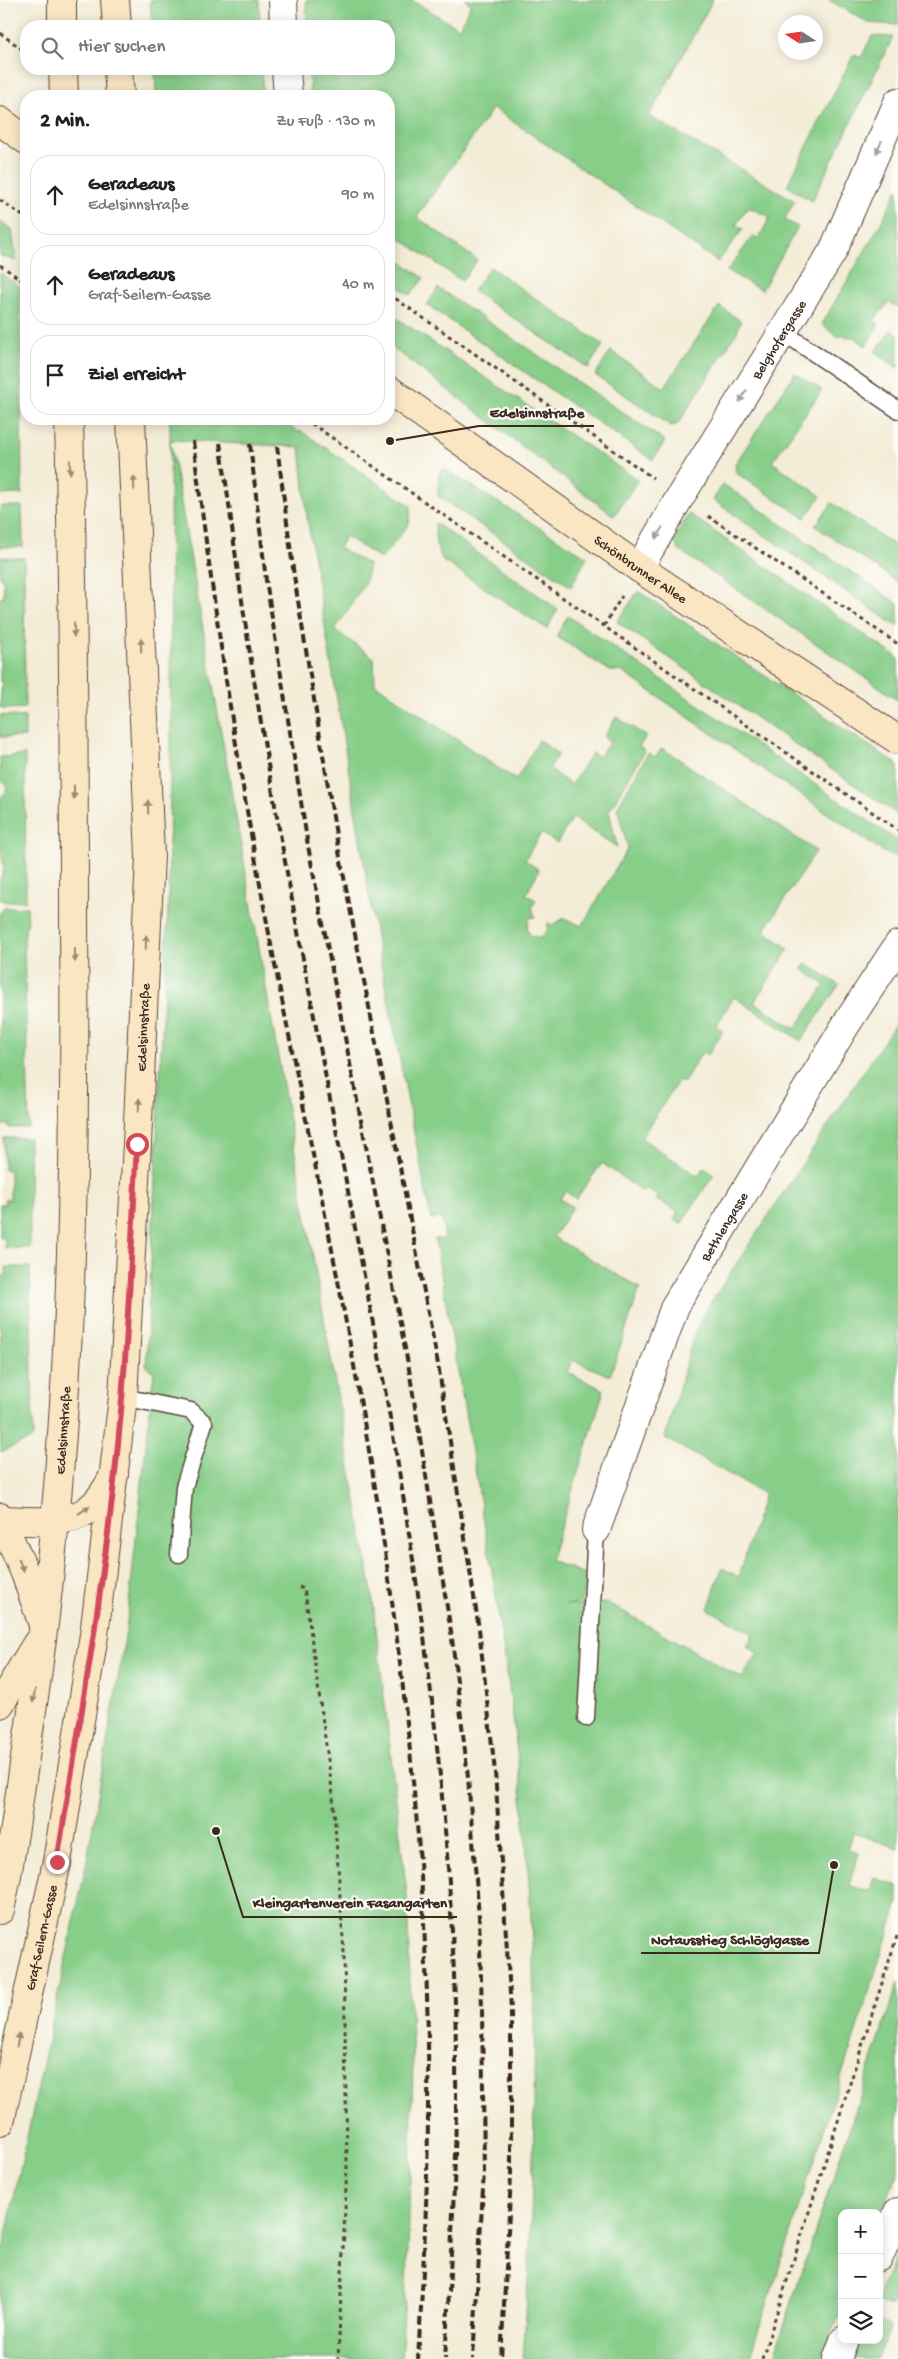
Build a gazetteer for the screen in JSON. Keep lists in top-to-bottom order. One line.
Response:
{"streets":{"main road":["Schönbrunner Allee","Edelsinnstraße","Graf-Seilern-Gasse"],"street":["Belghofergasse","Bethlengasse"]},"crossings":[["Belghofergasse","Schönbrunner Allee"],["Edelsinnstraße","Graf-Seilern-Gasse"]],"one_way":["Belghofergasse"],"places":["Edelsinnstraße","Kleingartenverein Fasangarten","Notausstieg Schlöglgasse"],"north":"left","page":{"search":"Hier suchen","heading":["2 Min.","Zu Fuß · 130 m"],"list":[["Geradeaus","Edelsinnstraße","90 m"],["Geradeaus","Graf-Seilern-Gasse","40 m"],"Ziel erreicht"],"map_buttons":["+","−"]}}
